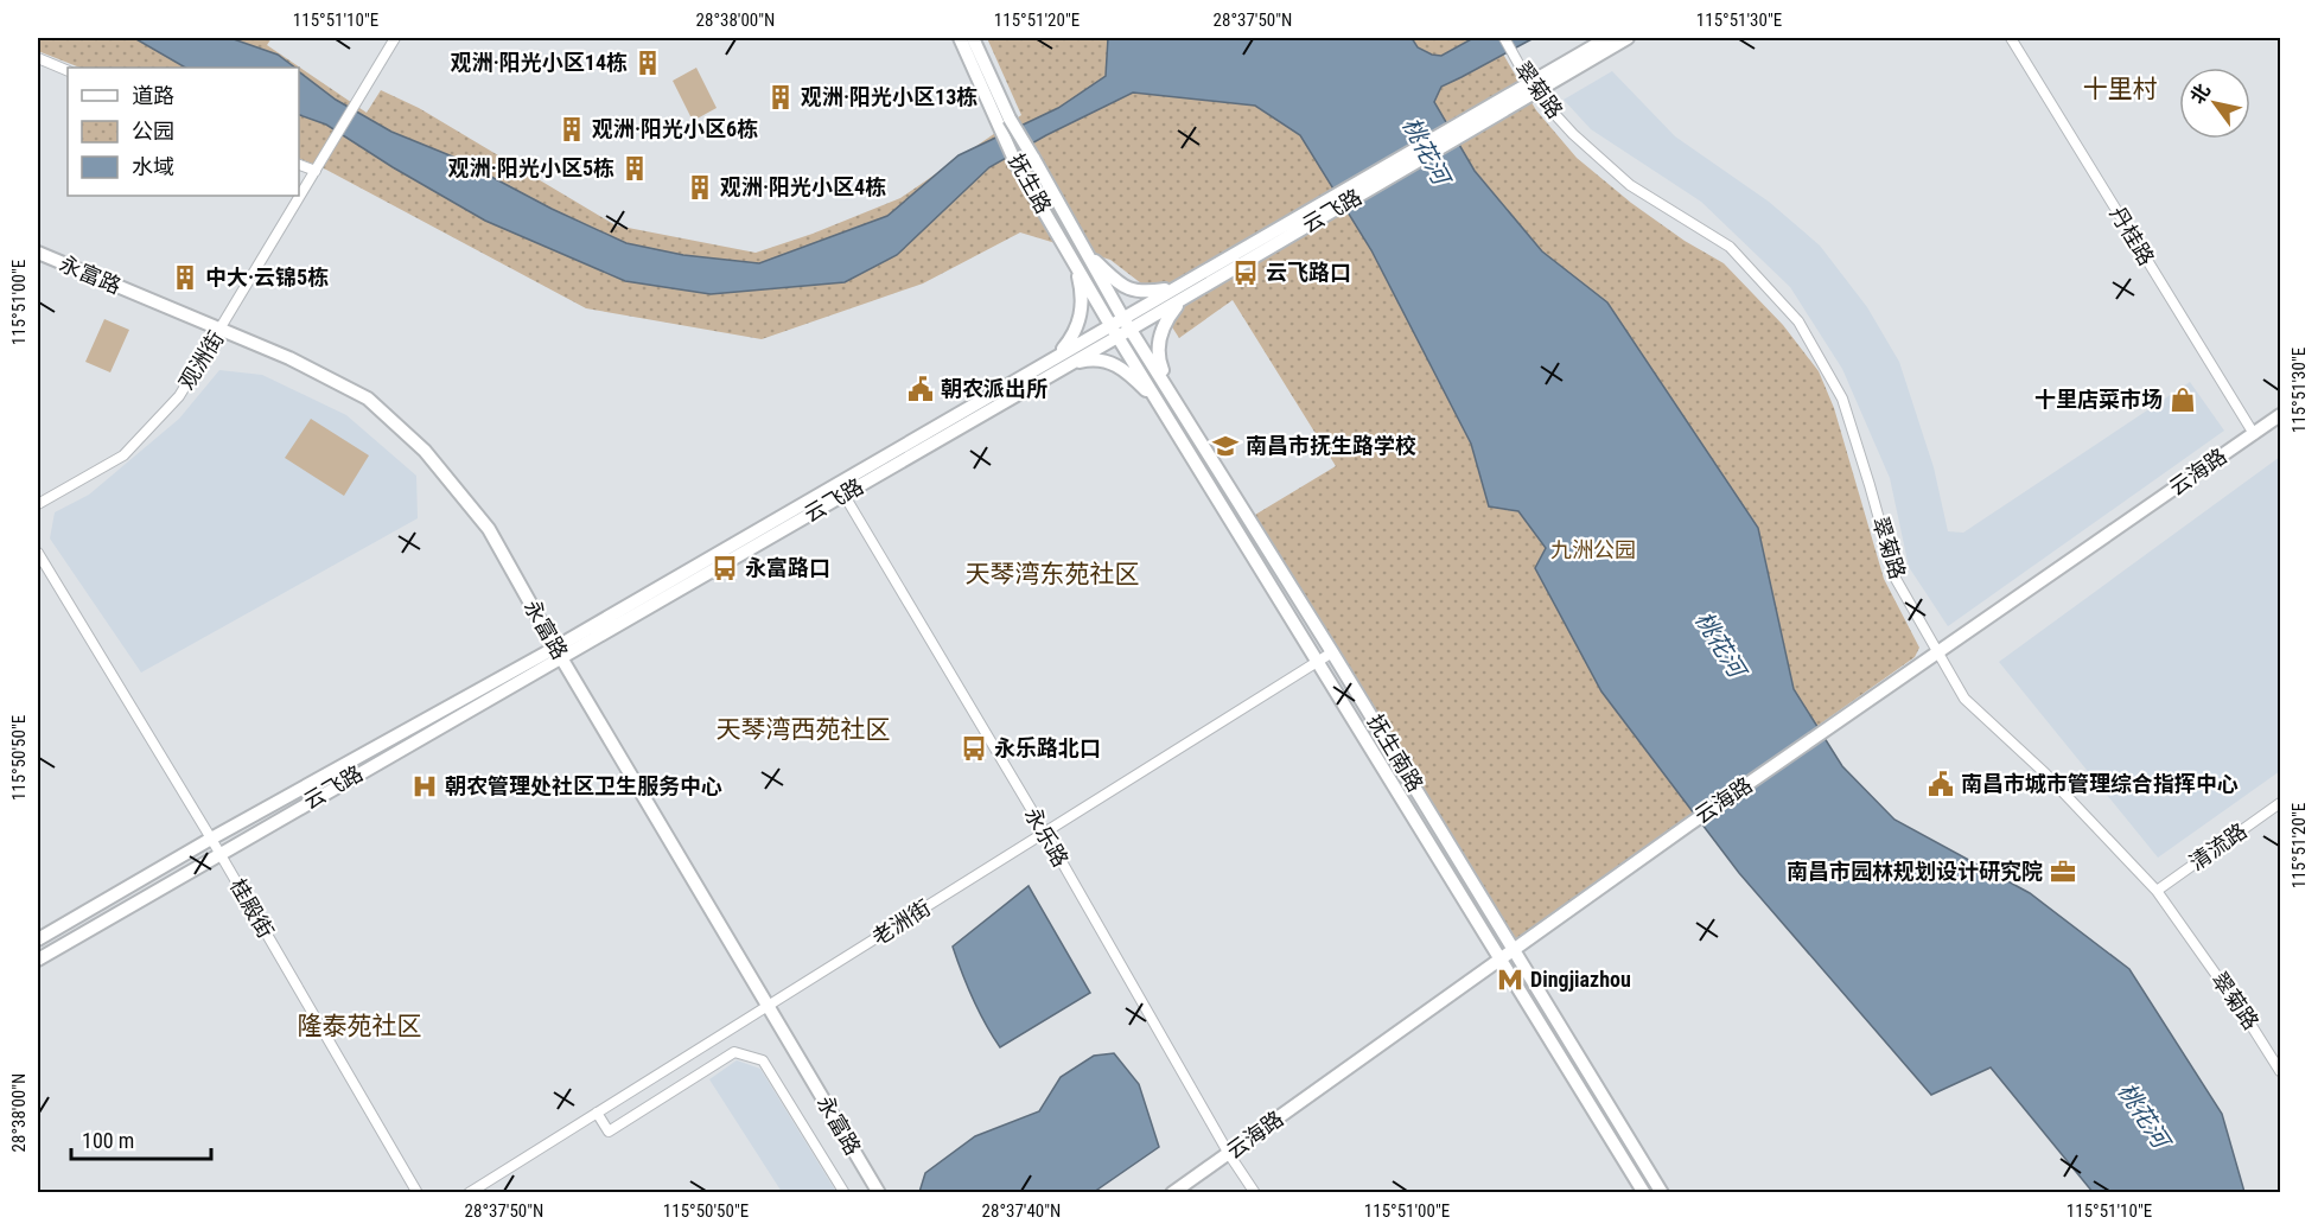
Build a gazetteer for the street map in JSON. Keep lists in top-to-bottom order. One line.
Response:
{"streets":{"main road":["抚生路","云飞路","永富路","云海路","抚生南路"],"street":["翠菊路","丹桂路","观洲街","永乐路","清流路","桂殿街","老洲街"]},"crossings":[["翠菊路","云飞路"],["翠菊路","云海路"],["翠菊路","清流路"],["抚生路","云飞路"],["抚生路","抚生南路"],["云飞路","永富路"],["云飞路","抚生南路"],["云飞路","永乐路"],["云飞路","桂殿街"],["丹桂路","云海路"],["永富路","观洲街"],["永富路","老洲街"],["云海路","抚生南路"],["云海路","永乐路"],["抚生南路","老洲街"],["永乐路","老洲街"]],"districts":["十里村","天琴湾东苑社区","天琴湾西苑社区","隆泰苑社区"],"water":["桃花河"],"parks":["九洲公园"],"places":{"building":["观洲·阳光小区14栋","观洲·阳光小区13栋","观洲·阳光小区6栋","观洲·阳光小区5栋","观洲·阳光小区4栋","中大·云锦5栋"],"bus stop":["云飞路口","永富路口","永乐路北口"],"public building":["朝农派出所","南昌市城市管理综合指挥中心"],"shop":["十里店菜市场"],"school or university":["南昌市抚生路学校"],"hospital":["朝农管理处社区卫生服务中心"],"office":["南昌市园林规划设计研究院"],"metro station":["Dingjiazhou"]},"legend":["道路","公园","水域"],"scale_bar":"100 m","north":"top left","coordinates":["115°51'10\"E","28°38'00\"N","115°51'20\"E","28°37'50\"N","115°51'30\"E","115°51'00\"E","115°50'50\"E","28°37'40\"N"]}
